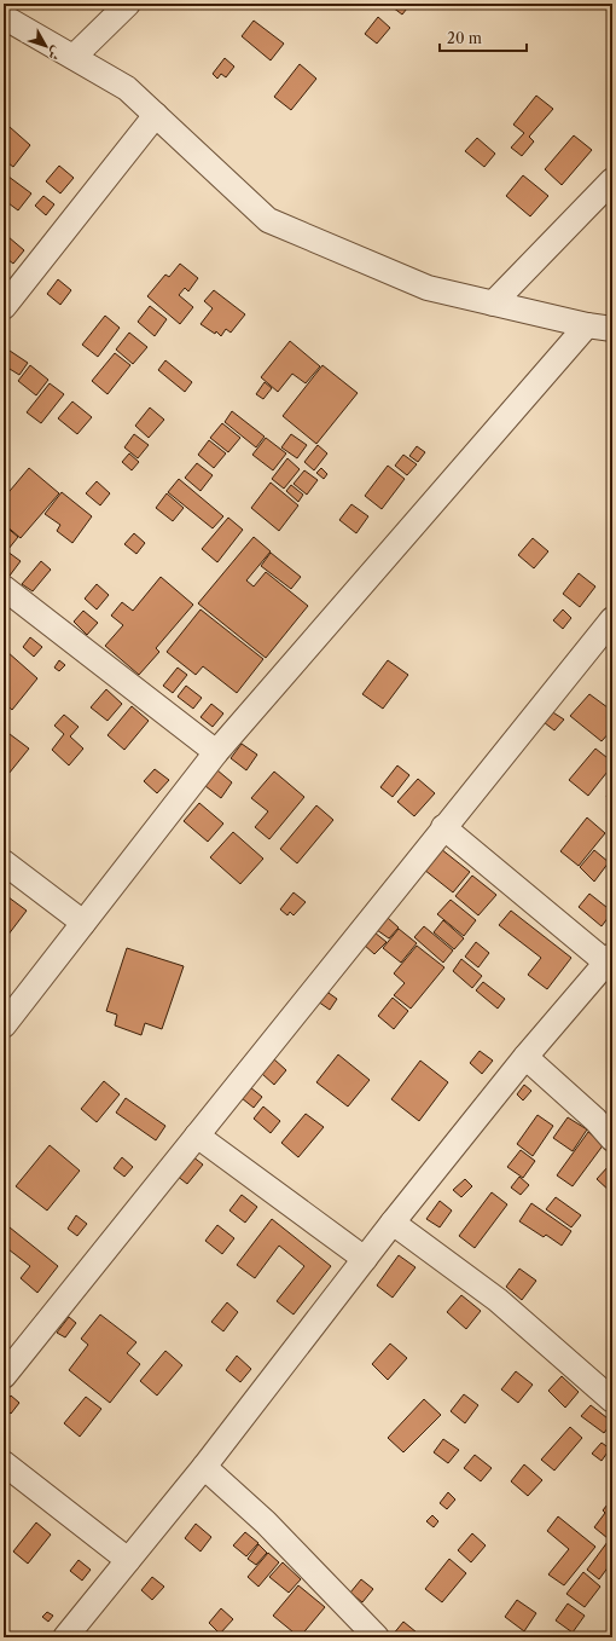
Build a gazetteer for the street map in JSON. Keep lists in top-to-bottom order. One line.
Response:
{"scale_bar":"20 m","north":"bottom right"}
